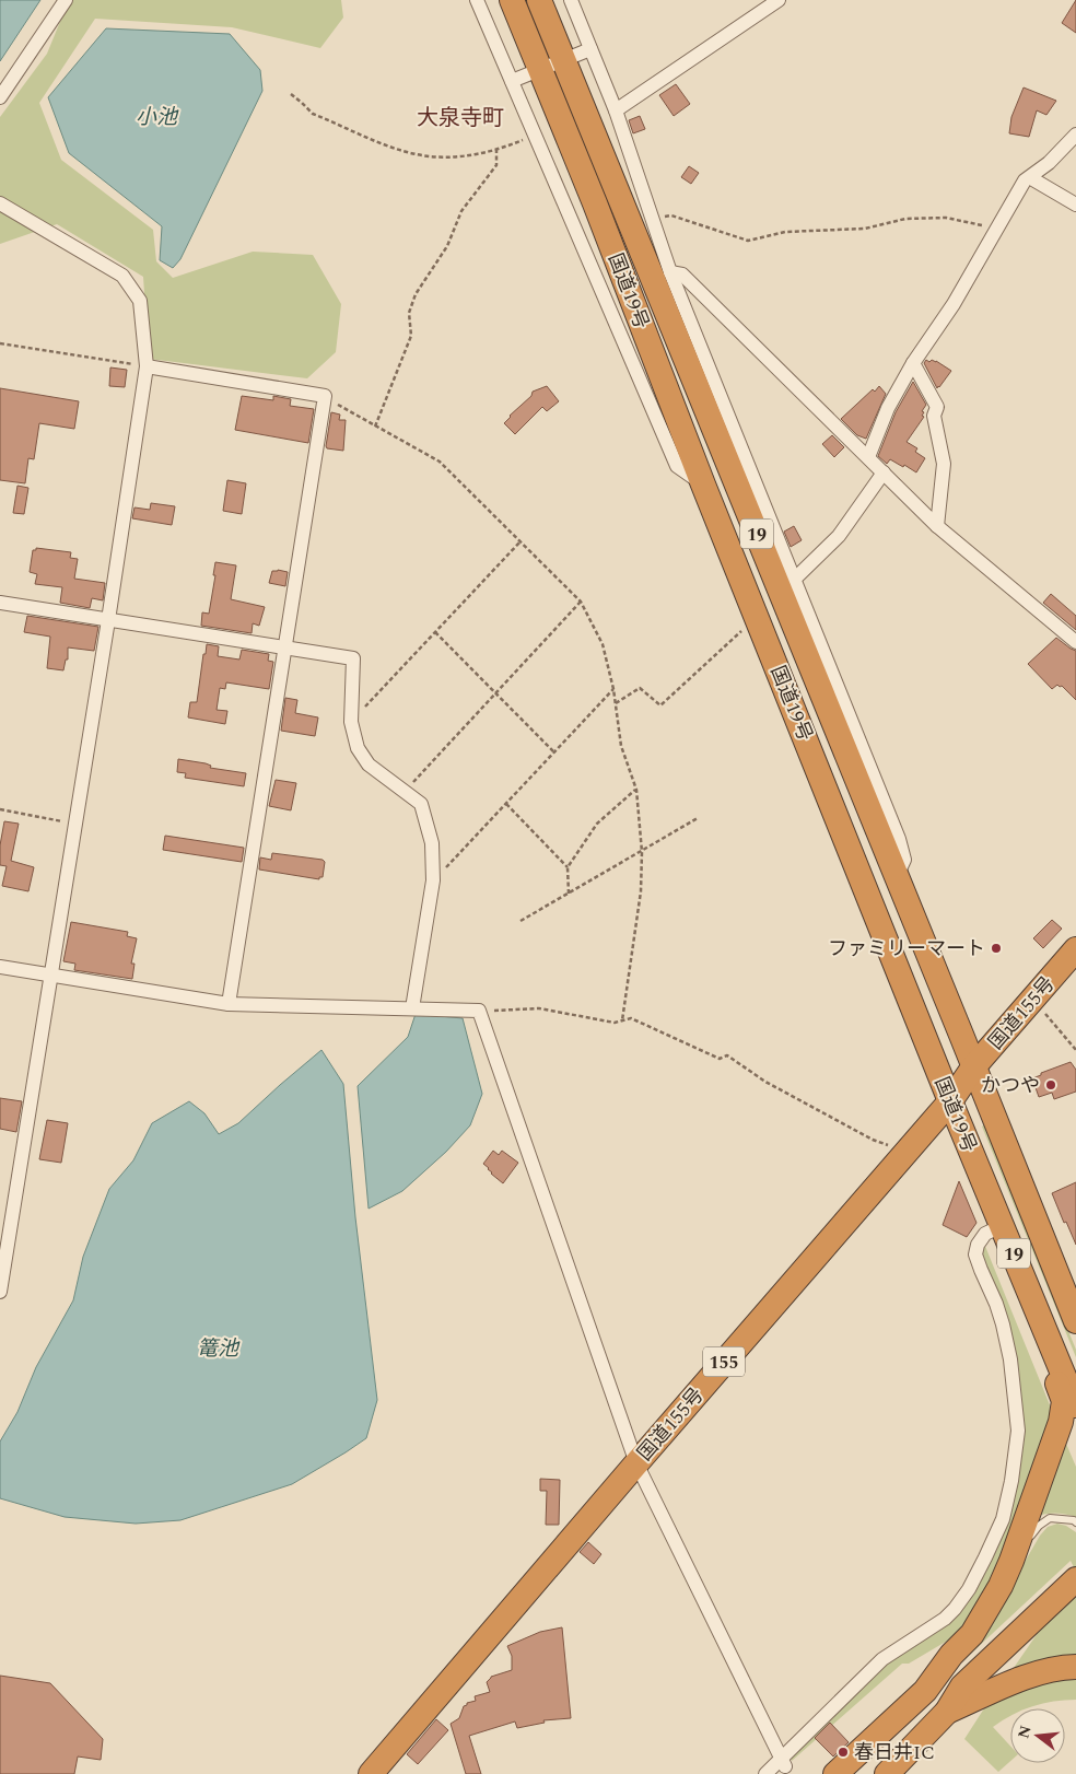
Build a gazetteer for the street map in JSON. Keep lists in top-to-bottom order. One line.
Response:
{"streets":{"highway":["国道19号","19","国道155号","155"]},"crossings":[["国道19号","国道155号"]],"districts":["大泉寺町"],"water":["小池","篭池"],"places":["ファミリーマート","かつや","春日井IC"],"north":"left"}
